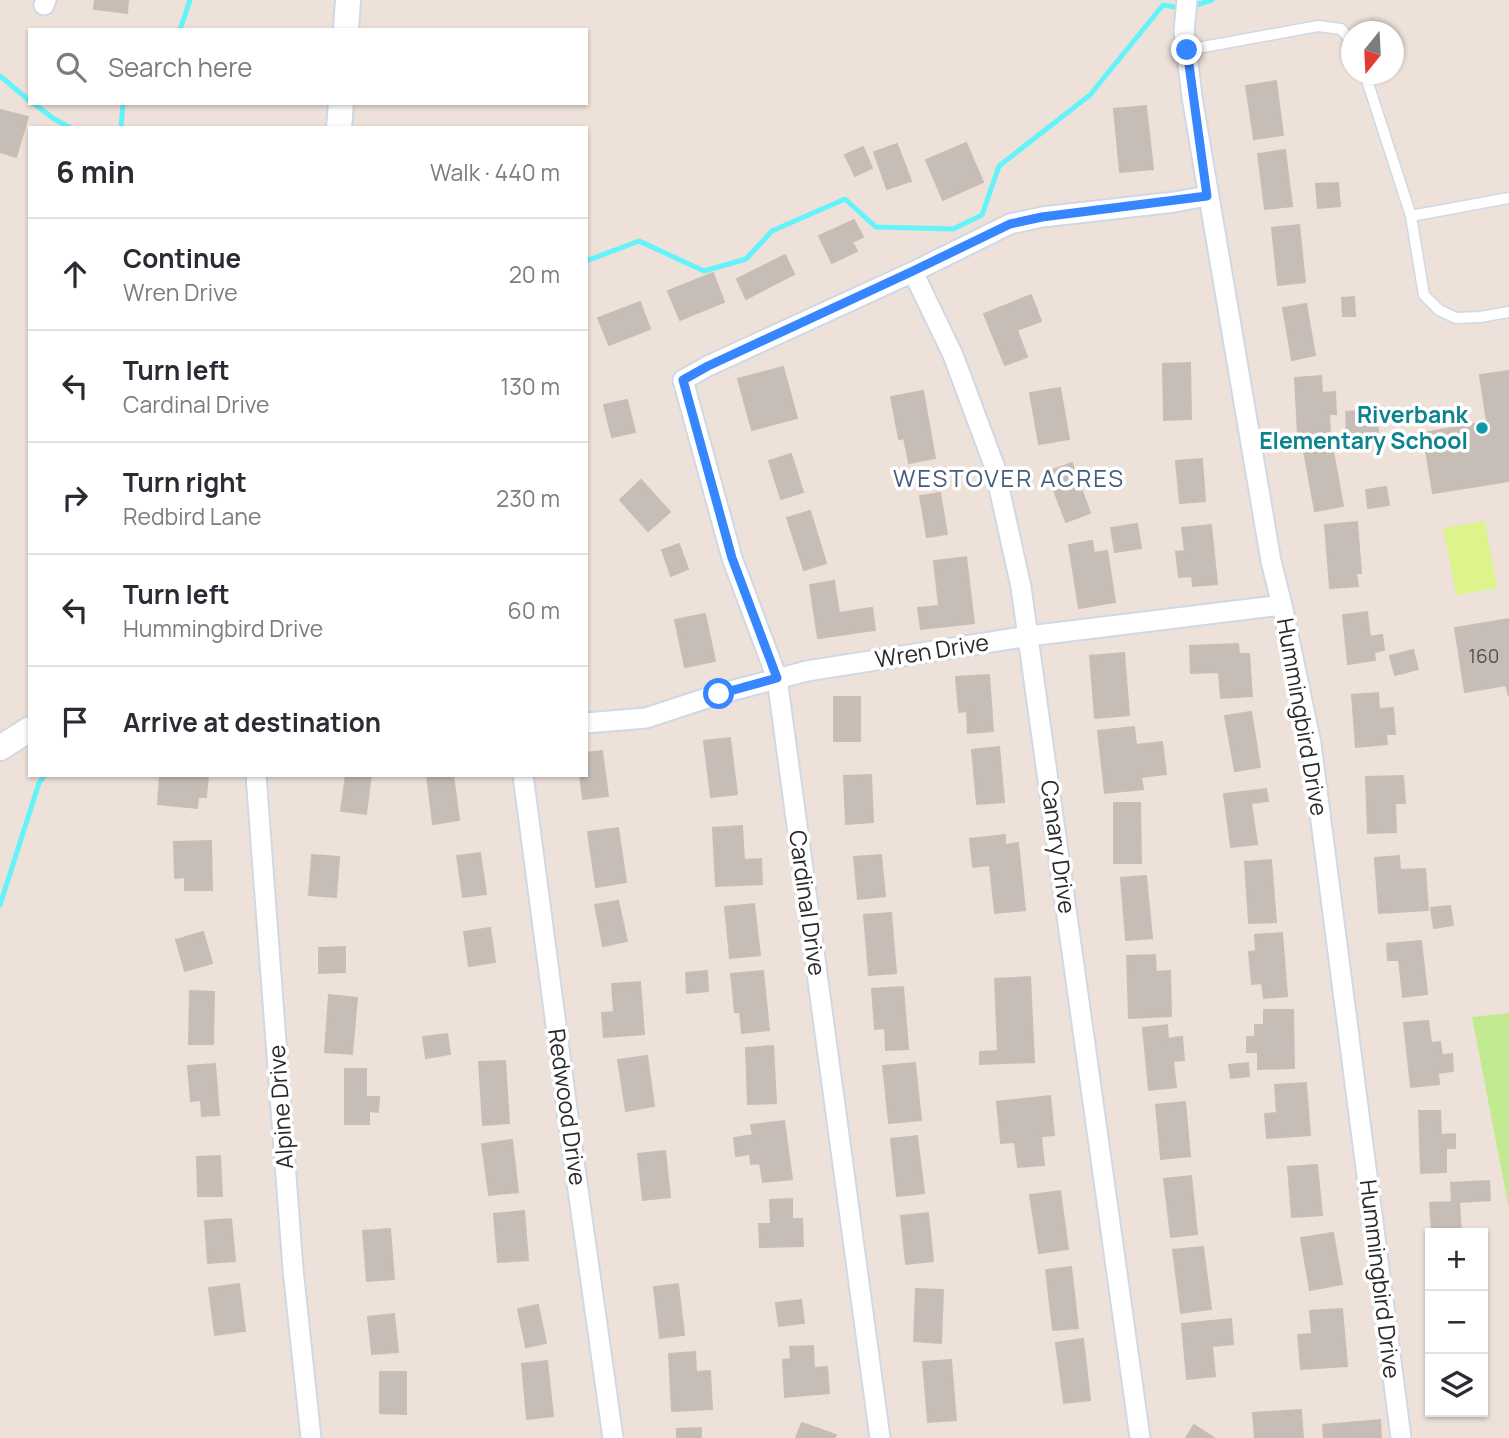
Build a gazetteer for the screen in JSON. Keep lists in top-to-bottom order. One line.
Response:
{"streets":{"street":["Wren Drive","Hummingbird Drive","Canary Drive","Cardinal Drive","Alpine Drive","Redwood Drive"]},"crossings":[["Wren Drive","Hummingbird Drive"],["Wren Drive","Canary Drive"],["Wren Drive","Cardinal Drive"],["Canary Drive","Cardinal Drive"]],"districts":["WESTOVER ACRES"],"places":["Riverbank Elementary School"],"house_numbers":["160"],"north":"bottom","page":{"search":"Search here","heading":["6 min","Walk · 440 m"],"list":[["Continue","Wren Drive","20 m"],["Turn left","Cardinal Drive","130 m"],["Turn right","Redbird Lane","230 m"],["Turn left","Hummingbird Drive","60 m"],"Arrive at destination"],"map_buttons":["+","−"]}}
